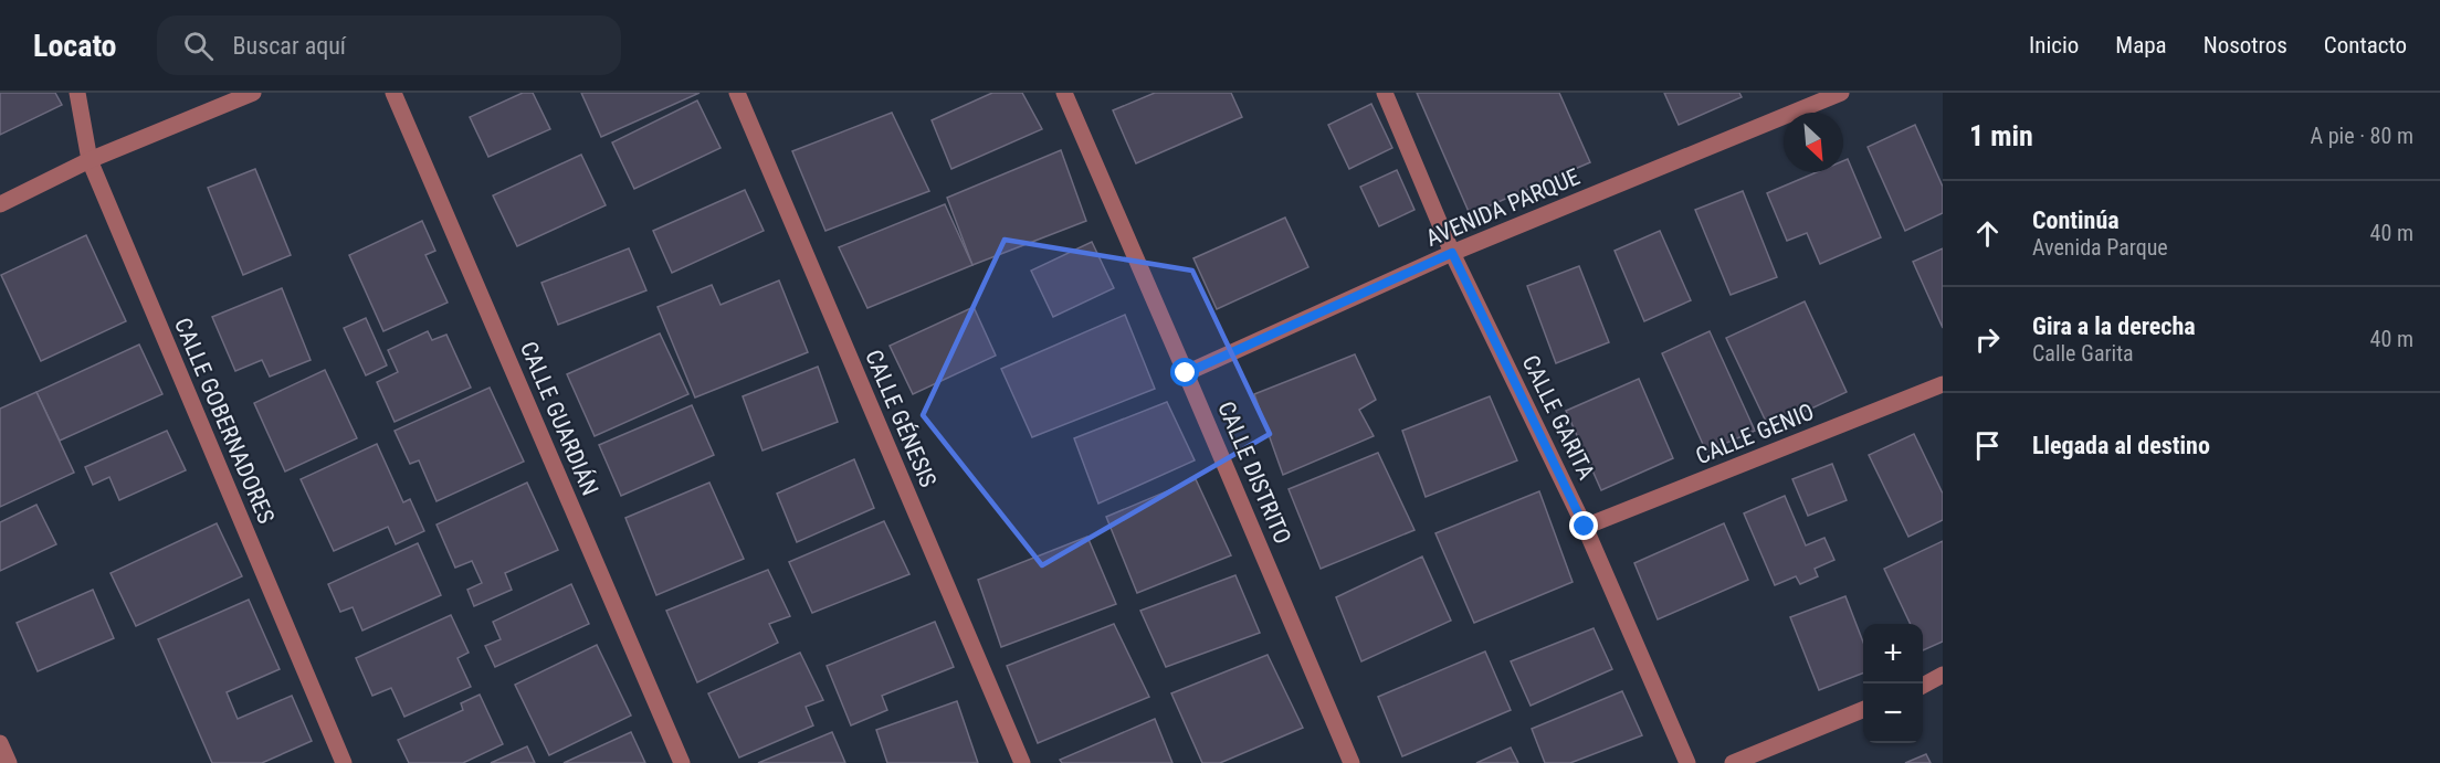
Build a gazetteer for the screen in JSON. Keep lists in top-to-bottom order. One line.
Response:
{"streets":{"street":["AVENIDA PARQUE","CALLE GARITA","CALLE GUARDIÁN","CALLE GÉNESIS","CALLE GOBERNADORES","CALLE GENIO","CALLE DISTRITO"]},"crossings":[["AVENIDA PARQUE","CALLE GARITA"],["AVENIDA PARQUE","CALLE DISTRITO"],["CALLE GARITA","CALLE GENIO"]],"north":"bottom right","page":{"header":"Locato","search":"Buscar aquí","nav":["Inicio","Mapa","Nosotros","Contacto"],"heading":["1 min","A pie · 80 m"],"list":[["Continúa","Avenida Parque","40 m"],["Gira a la derecha","Calle Garita","40 m"],"Llegada al destino"],"map_buttons":["+","−"]}}
